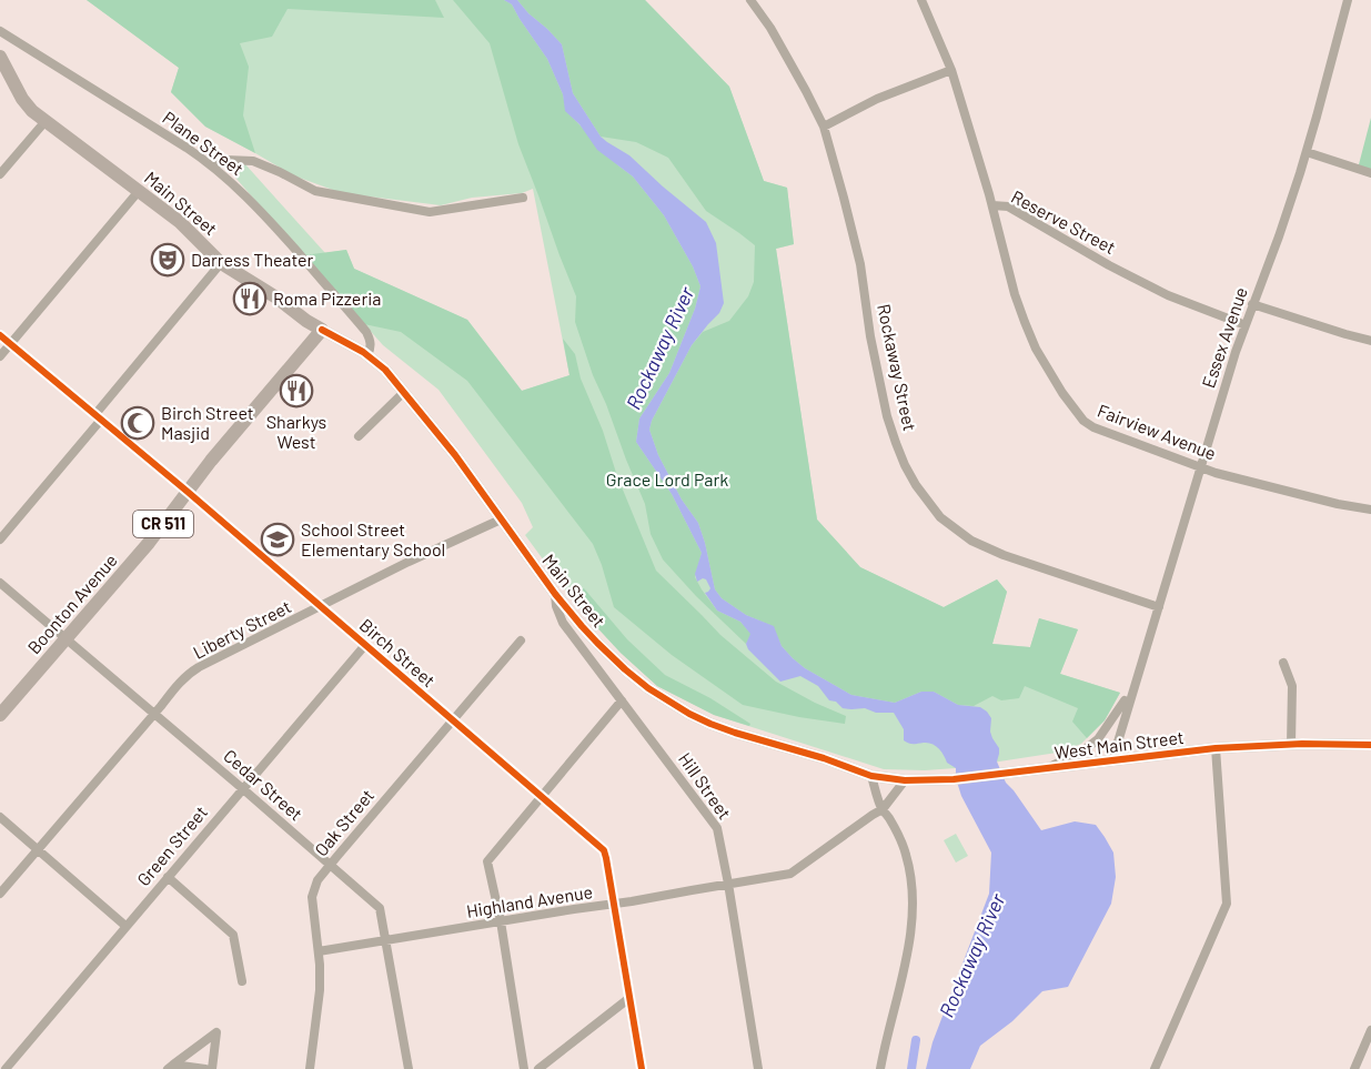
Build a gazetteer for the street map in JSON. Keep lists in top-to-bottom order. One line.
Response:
{"streets":{"main road":["Main Street","CR 511","Boonton Avenue"],"street":["Plane Street","Reserve Street","Essex Avenue","Rockaway Street","Fairview Avenue","Liberty Street","Birch Street","West Main Street","Cedar Street","Hill Street","Oak Street","Green Street","Highland Avenue"]},"crossings":[["Plane Street","Main Street"],["Main Street","Boonton Avenue"],["Main Street","Liberty Street"],["Main Street","West Main Street"],["Main Street","Hill Street"],["Reserve Street","Essex Avenue"],["Reserve Street","Fairview Avenue"],["Essex Avenue","Rockaway Street"],["Essex Avenue","Fairview Avenue"],["Essex Avenue","West Main Street"],["Boonton Avenue","Birch Street"],["Boonton Avenue","Cedar Street"],["Liberty Street","Birch Street"],["Liberty Street","Cedar Street"],["Birch Street","Oak Street"],["Birch Street","Green Street"],["Birch Street","Highland Avenue"],["West Main Street","Highland Avenue"],["Cedar Street","Oak Street"],["Cedar Street","Green Street"],["Cedar Street","Highland Avenue"],["Hill Street","Highland Avenue"],["Oak Street","Highland Avenue"]],"water":["Rockaway River"],"parks":["Grace Lord Park"],"places":{"theatre":["Darress Theater"],"restaurant":["Roma Pizzeria","Sharkys West"],"mosque":["Birch Street Masjid"],"school or university":["School Street Elementary School"]}}
